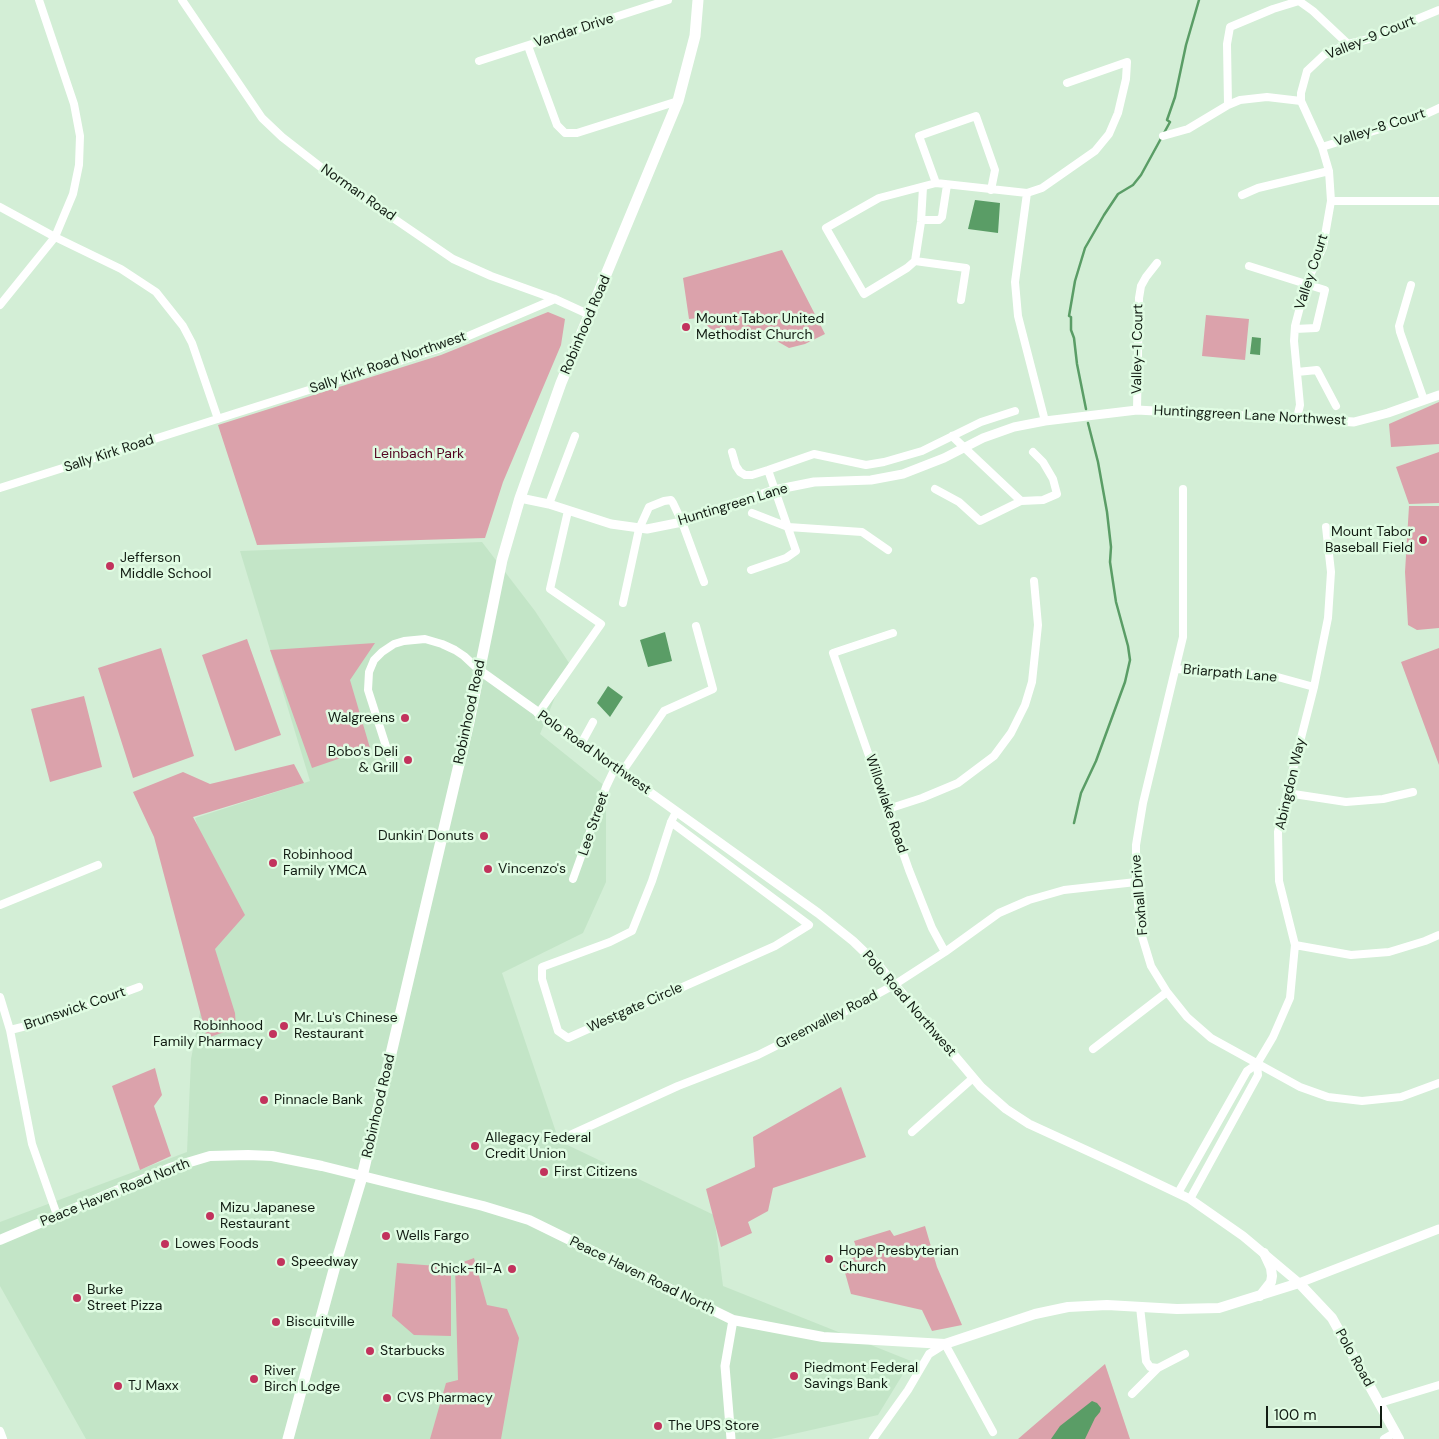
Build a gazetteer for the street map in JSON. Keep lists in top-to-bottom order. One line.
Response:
{"streets":{"main road":["Robinhood Road","Peace Haven Road North","Polo Road"],"street":["Vandar Drive","Valley-9 Court","Valley-8 Court","Norman Road","Valley Court","Valley-1 Court","Sally Kirk Road Northwest","Huntinggreen Lane Northwest","Sally Kirk Road","Huntingreen Lane","Briarpath Lane","Polo Road Northwest","Abingdon Way","Willowlake Road","Lee Street","Foxhall Drive","Westgate Circle","Brunswick Court","Greenvalley Road"]},"crossings":[["Valley-9 Court","Valley Court"],["Valley-8 Court","Valley Court"],["Norman Road","Robinhood Road"],["Norman Road","Sally Kirk Road Northwest"],["Valley Court","Huntinggreen Lane Northwest"],["Robinhood Road","Huntingreen Lane"],["Robinhood Road","Polo Road Northwest"],["Robinhood Road","Peace Haven Road North"],["Valley-1 Court","Huntinggreen Lane Northwest"],["Sally Kirk Road Northwest","Sally Kirk Road"],["Huntinggreen Lane Northwest","Huntingreen Lane"],["Briarpath Lane","Abingdon Way"],["Briarpath Lane","Foxhall Drive"],["Polo Road Northwest","Abingdon Way"],["Polo Road Northwest","Lee Street"],["Polo Road Northwest","Westgate Circle"],["Polo Road Northwest","Greenvalley Road"],["Polo Road Northwest","Peace Haven Road North"],["Polo Road Northwest","Polo Road"],["Abingdon Way","Foxhall Drive"],["Willowlake Road","Greenvalley Road"],["Foxhall Drive","Greenvalley Road"],["Peace Haven Road North","Polo Road"]],"parks":["Leinbach Park"],"places":["Mount Tabor United Methodist Church","Mount Tabor Baseball Field","Jefferson Middle School","Walgreens","Bobo's Deli & Grill","Dunkin' Donuts","Robinhood Family YMCA","Vincenzo's","Mr. Lu's Chinese Restaurant","Robinhood Family Pharmacy","Pinnacle Bank","Allegacy Federal Credit Union","First Citizens","Mizu Japanese Restaurant","Wells Fargo","Lowes Foods","Hope Presbyterian Church","Speedway","Chick-fil-A","Burke Street Pizza","Biscuitville","Starbucks","Piedmont Federal Savings Bank","River Birch Lodge","TJ Maxx","CVS Pharmacy","The UPS Store"],"scale_bar":"100 m"}
